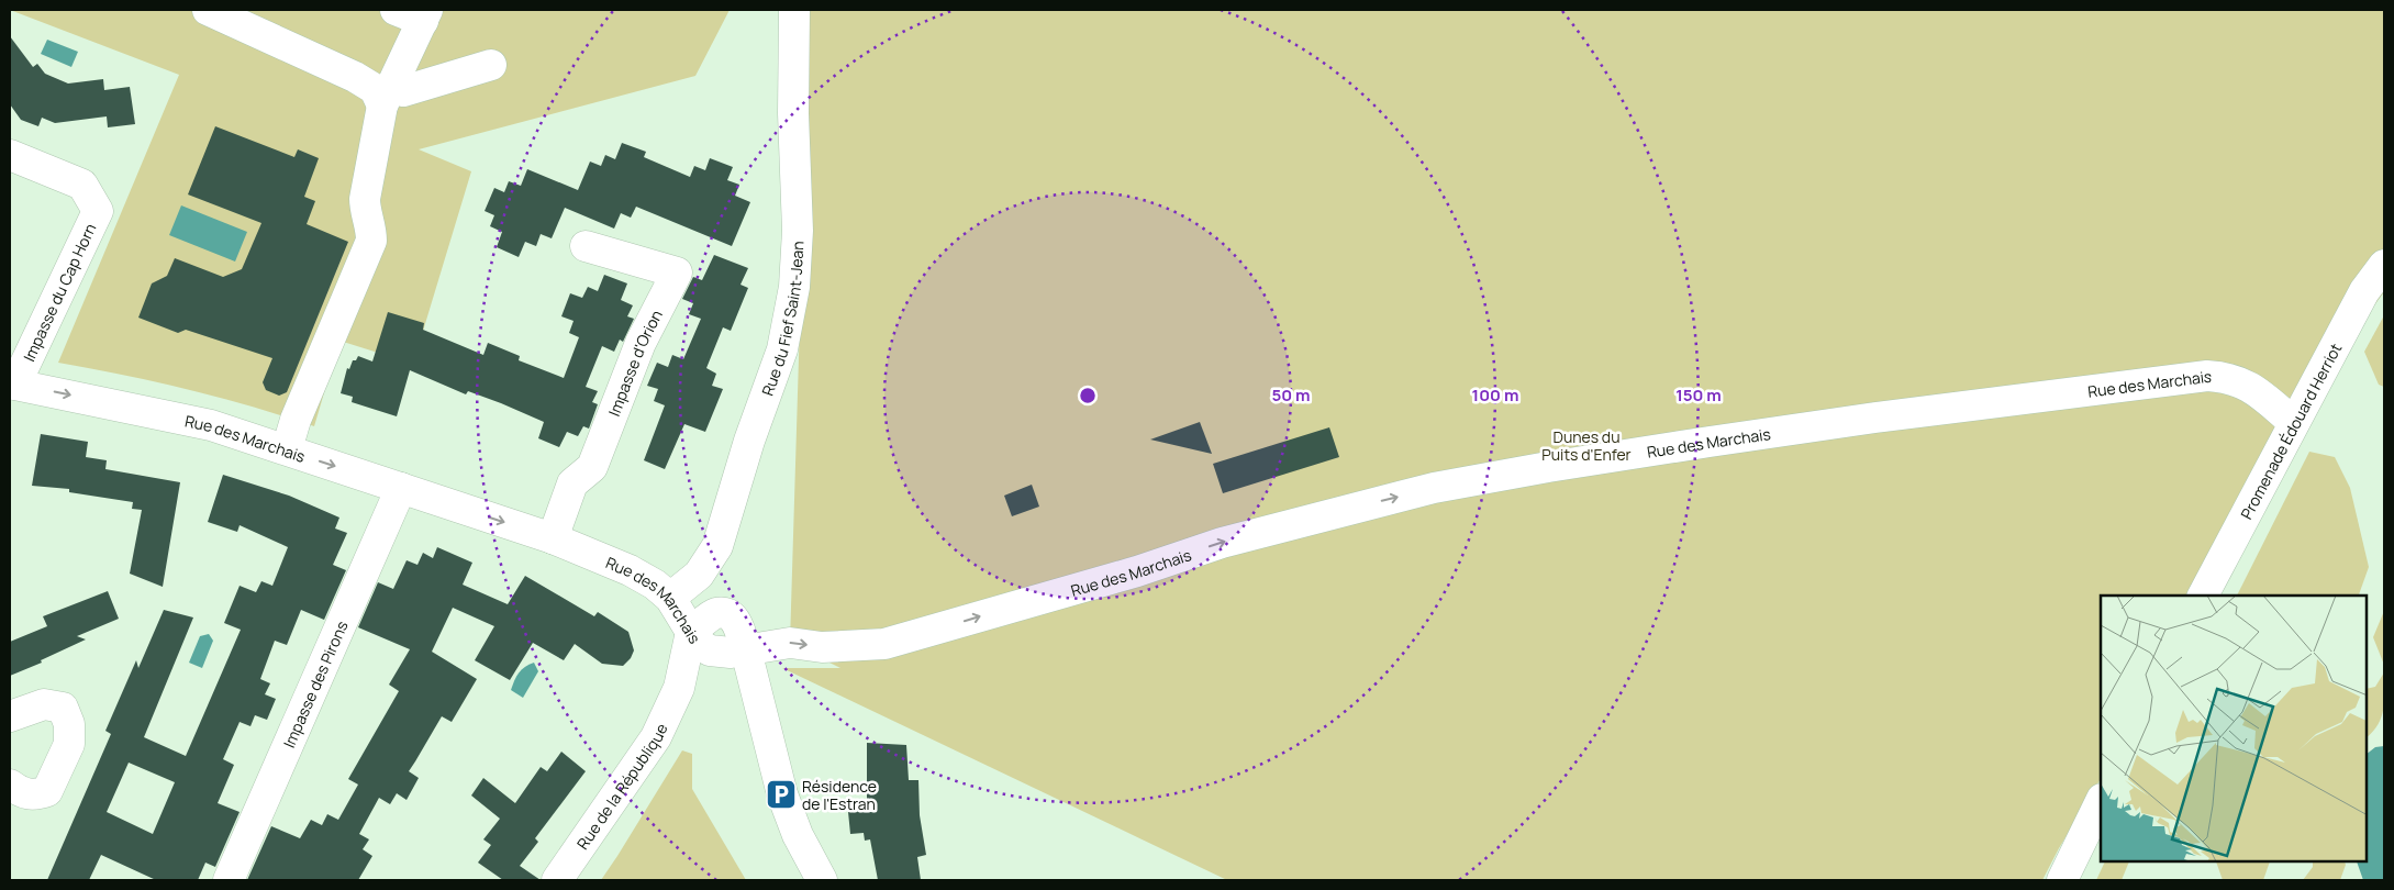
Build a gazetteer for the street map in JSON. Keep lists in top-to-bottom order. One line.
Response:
{"streets":{"street":["Impasse du Cap Horn","Rue du Fief Saint-Jean","Impasse d'Orion","Rue des Marchais","Promenade Édouard Herriot","Impasse des Pirons","Rue de la République"]},"crossings":[["Impasse du Cap Horn","Rue des Marchais"],["Rue du Fief Saint-Jean","Rue des Marchais"],["Impasse d'Orion","Rue des Marchais"],["Rue des Marchais","Promenade Édouard Herriot"],["Rue des Marchais","Impasse des Pirons"],["Rue des Marchais","Rue de la République"]],"one_way":["Rue des Marchais"],"parks":["Dunes du Puits d'Enfer"],"places":{"parking":["Résidence de l'Estran"]},"rings":["50 m","100 m","150 m"]}
